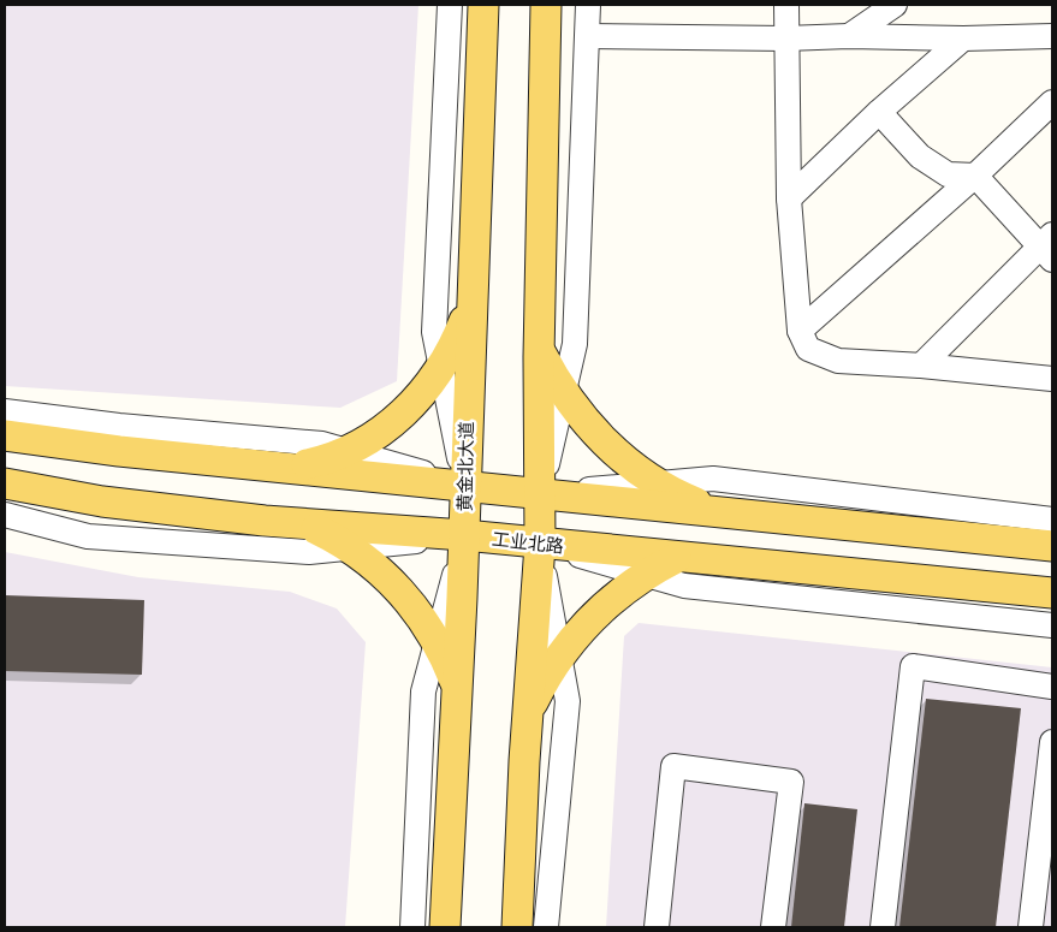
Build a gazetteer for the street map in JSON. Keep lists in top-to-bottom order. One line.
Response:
{"streets":{"main road":["黄金北大道","工业北路"]},"crossings":[["黄金北大道","工业北路"]]}
